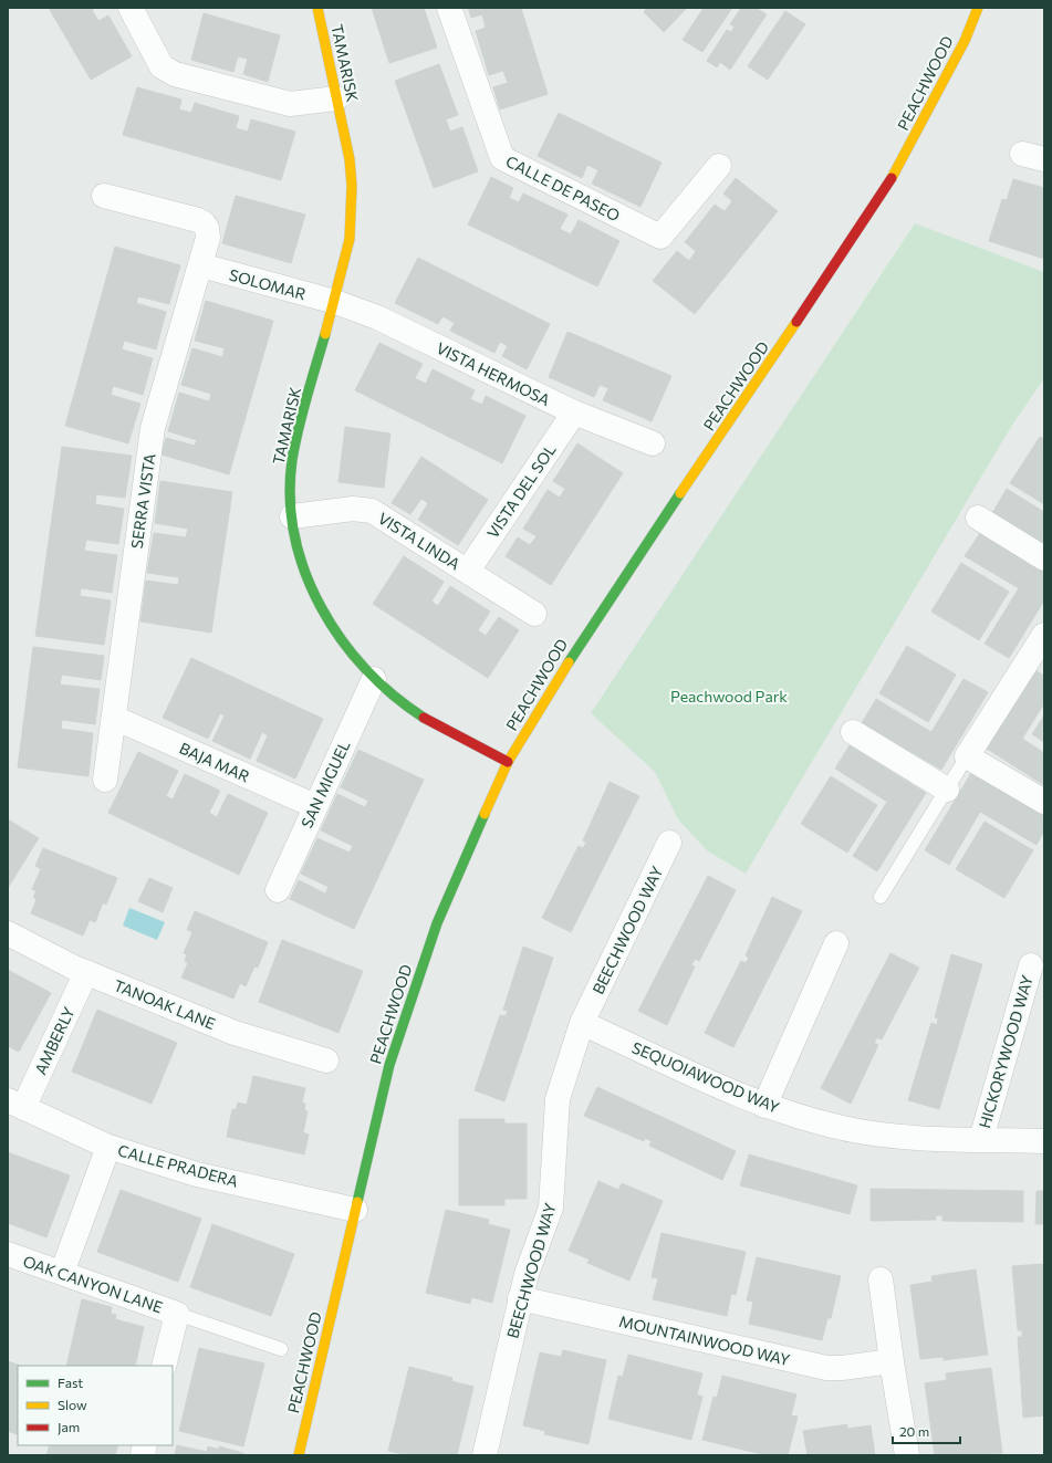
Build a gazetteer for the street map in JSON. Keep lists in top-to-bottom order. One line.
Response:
{"streets":{"street":["TAMARISK","PEACHWOOD","CALLE DE PASEO","SOLOMAR","VISTA HERMOSA","VISTA DEL SOL","SERRA VISTA","VISTA LINDA","BAJA MAR","SAN MIGUEL","BEECHWOOD WAY","TANOAK LANE","AMBERLY","HICKORYWOOD WAY","SEQUOIAWOOD WAY","CALLE PRADERA","OAK CANYON LANE","MOUNTAINWOOD WAY"]},"crossings":[["TAMARISK","PEACHWOOD"],["TAMARISK","SOLOMAR"],["TAMARISK","VISTA HERMOSA"],["TAMARISK","VISTA LINDA"],["TAMARISK","SAN MIGUEL"],["PEACHWOOD","CALLE PRADERA"],["SOLOMAR","VISTA HERMOSA"],["SOLOMAR","SERRA VISTA"],["VISTA HERMOSA","VISTA DEL SOL"],["VISTA DEL SOL","VISTA LINDA"],["SERRA VISTA","BAJA MAR"],["BAJA MAR","SAN MIGUEL"],["BEECHWOOD WAY","SEQUOIAWOOD WAY"],["BEECHWOOD WAY","MOUNTAINWOOD WAY"],["TANOAK LANE","AMBERLY"],["AMBERLY","CALLE PRADERA"],["HICKORYWOOD WAY","SEQUOIAWOOD WAY"]],"parks":["Peachwood Park"],"legend":["Fast","Slow","Jam"],"scale_bar":"20 m"}
